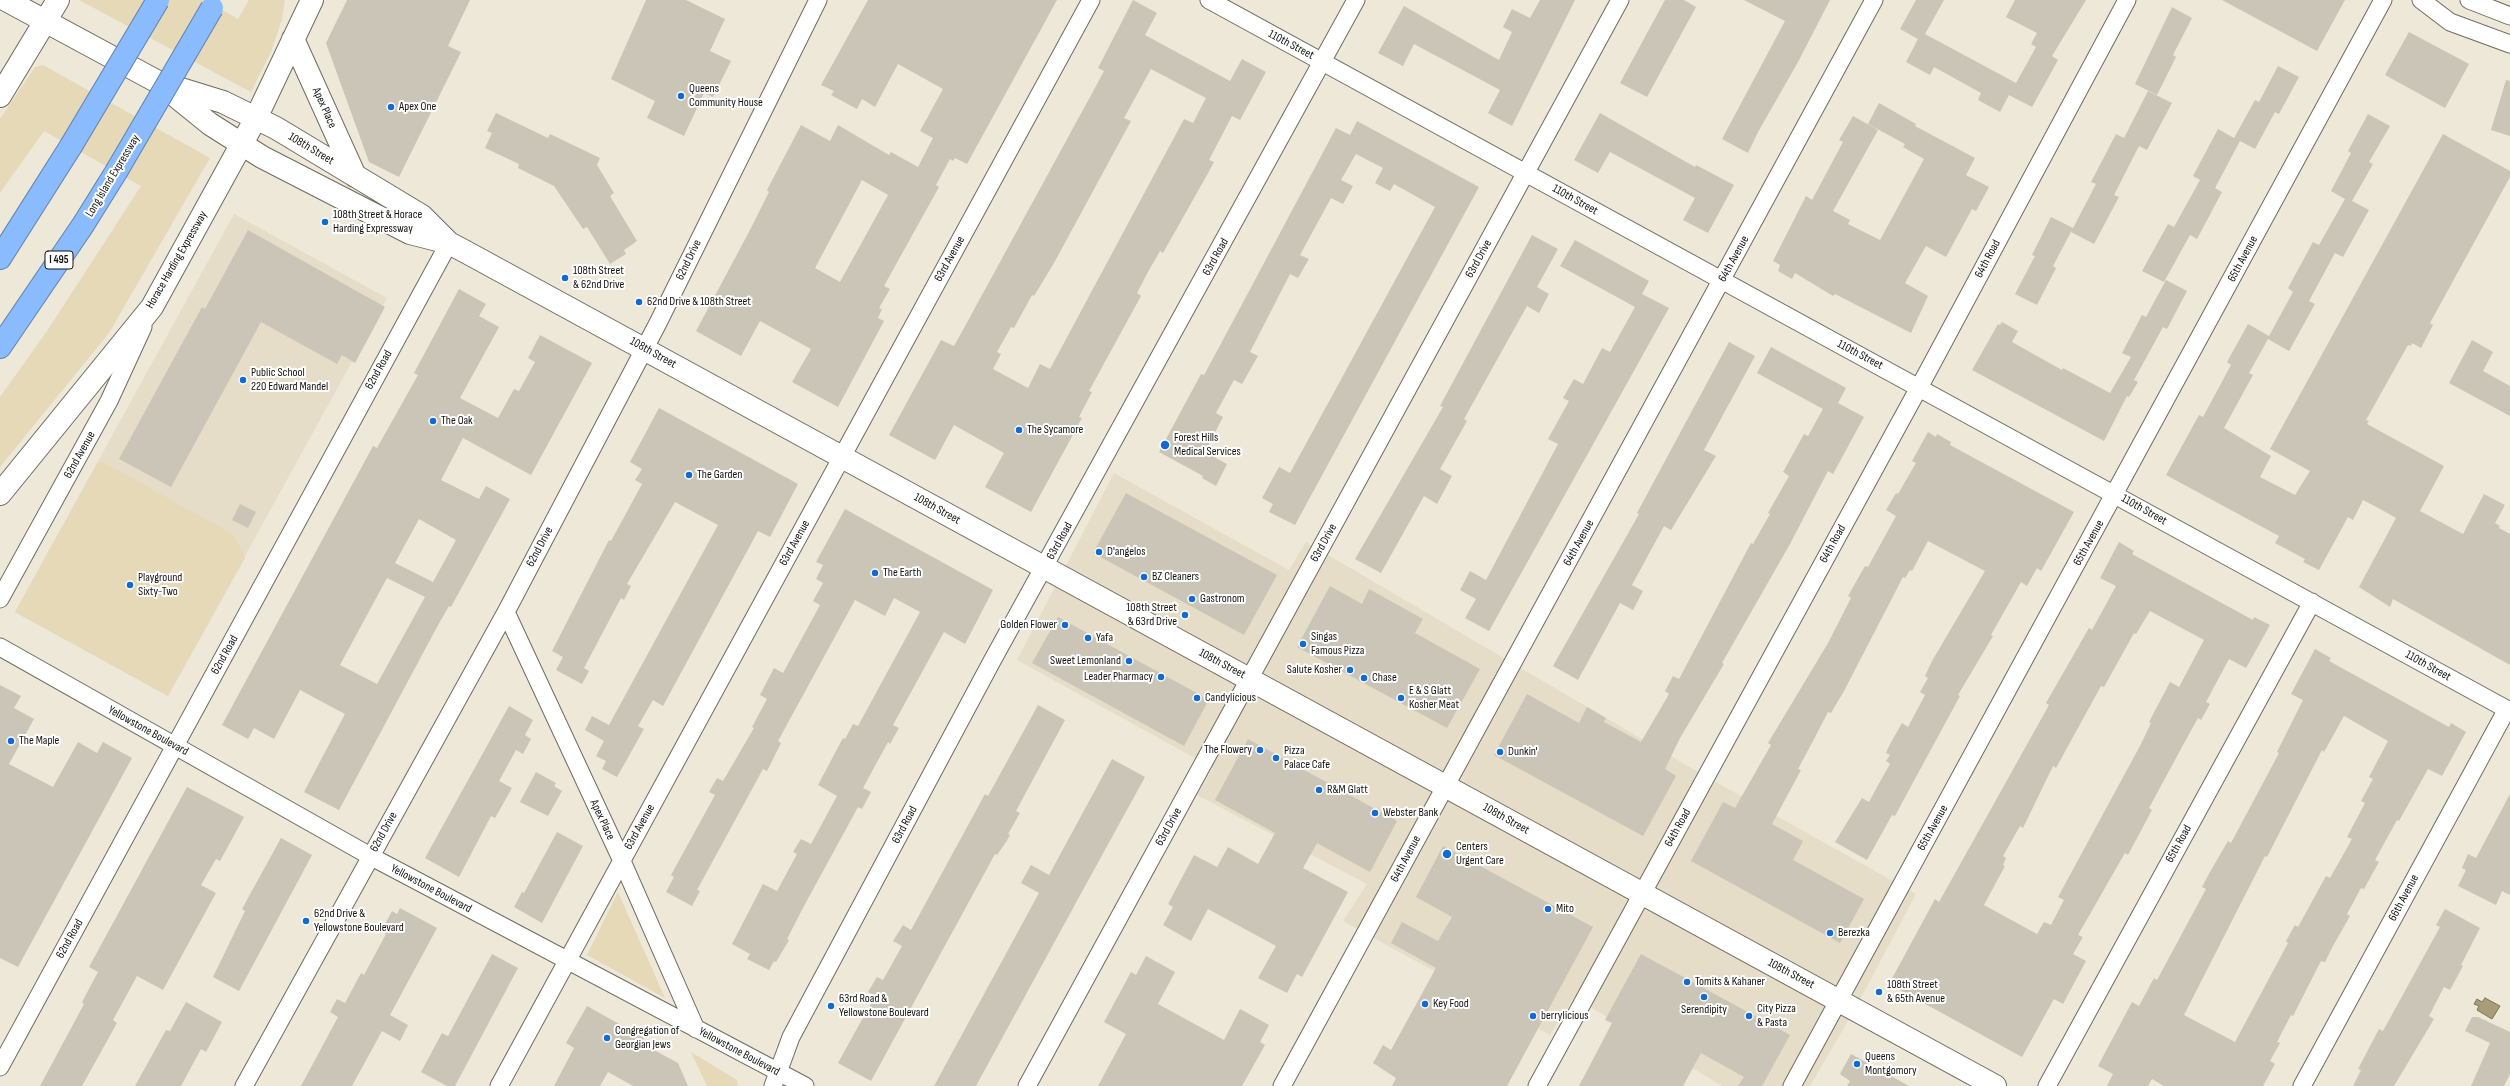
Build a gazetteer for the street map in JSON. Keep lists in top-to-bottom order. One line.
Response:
{"streets":{"highway":["Long Island Expressway","I 495"],"main road":["Apex Place","108th Street","Horace Harding Expressway"],"street":["110th Street","63rd Road","63rd Avenue","63rd Drive","64th Avenue","64th Road","65th Avenue","62nd Drive","62nd Road","62nd Avenue","Yellowstone Boulevard","65th Road","66th Avenue"]},"crossings":[["110th Street","63rd Road"],["110th Street","63rd Drive"],["110th Street","64th Avenue"],["110th Street","64th Road"],["110th Street","65th Avenue"],["110th Street","65th Road"],["110th Street","66th Avenue"],["Apex Place","108th Street"],["Apex Place","63rd Avenue"],["Apex Place","Horace Harding Expressway"],["Apex Place","62nd Drive"],["Apex Place","Yellowstone Boulevard"],["108th Street","63rd Road"],["108th Street","63rd Avenue"],["108th Street","63rd Drive"],["108th Street","64th Avenue"],["108th Street","64th Road"],["108th Street","65th Avenue"],["108th Street","Horace Harding Expressway"],["108th Street","62nd Drive"],["108th Street","62nd Road"],["63rd Road","Yellowstone Boulevard"],["63rd Avenue","Yellowstone Boulevard"],["Horace Harding Expressway","62nd Avenue"],["62nd Drive","Yellowstone Boulevard"],["62nd Road","Yellowstone Boulevard"]],"places":["Queens Community House","Apex One","108th Street & Horace Harding Expressway","108th Street & 62nd Drive","62nd Drive & 108th Street","Public School 220 Edward Mandel","The Oak","The Sycamore","Forest Hills Medical Services","The Garden","D'angelos","The Earth","BZ Cleaners","Playground Sixty-Two","Gastronom","108th Street & 63rd Drive","Golden Flower","Yafa","Singas Famous Pizza","Sweet Lemonland","Salute Kosher","Leader Pharmacy","Chase","Candylicious","E & S Glatt Kosher Meat","The Maple","The Flowery","Dunkin'","Pizza Palace Cafe","R&M Glatt","Webster Bank","Centers Urgent Care","Mito","62nd Drive & Yellowstone Boulevard","Berezka","Tomits & Kahaner","108th Street & 65th Avenue","Serendipity","Key Food","63rd Road & Yellowstone Boulevard","berrylicious","City Pizza & Pasta","Congregation of Georgian Jews","Queens Montgomory"]}
